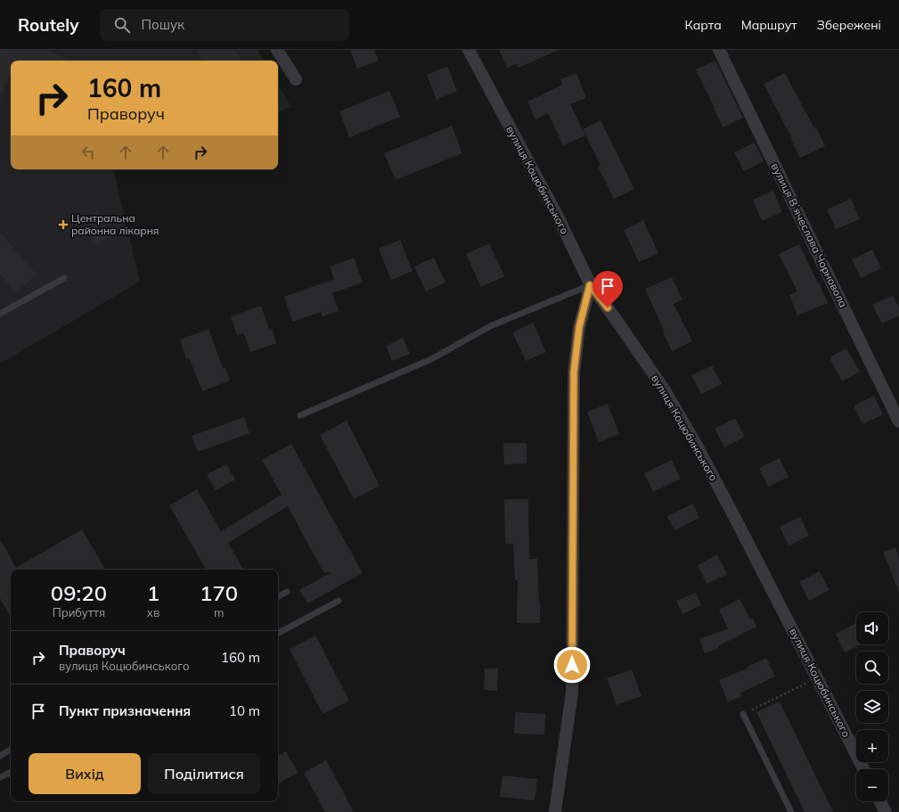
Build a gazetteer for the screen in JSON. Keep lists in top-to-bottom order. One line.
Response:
{"streets":{"street":["вулиця Коцюбинського","вулиця Вʼячеслава Чорновола"]},"places":{"health":["Центральна районна лікарня"]},"page":{"header":"Routely","search":"Пошук","nav":["Карта","Маршрут","Збережені"],"turn":["160 m","Праворуч"],"eta":["09:20","Прибуття","1","хв","170","m"],"map_buttons":["+","−"],"list":[{"name":"Праворуч","note":"вулиця Коцюбинського","value":"160 m"},{"name":"Пункт призначення","value":"10 m"}],"buttons":["Вихід","Поділитися"]}}
